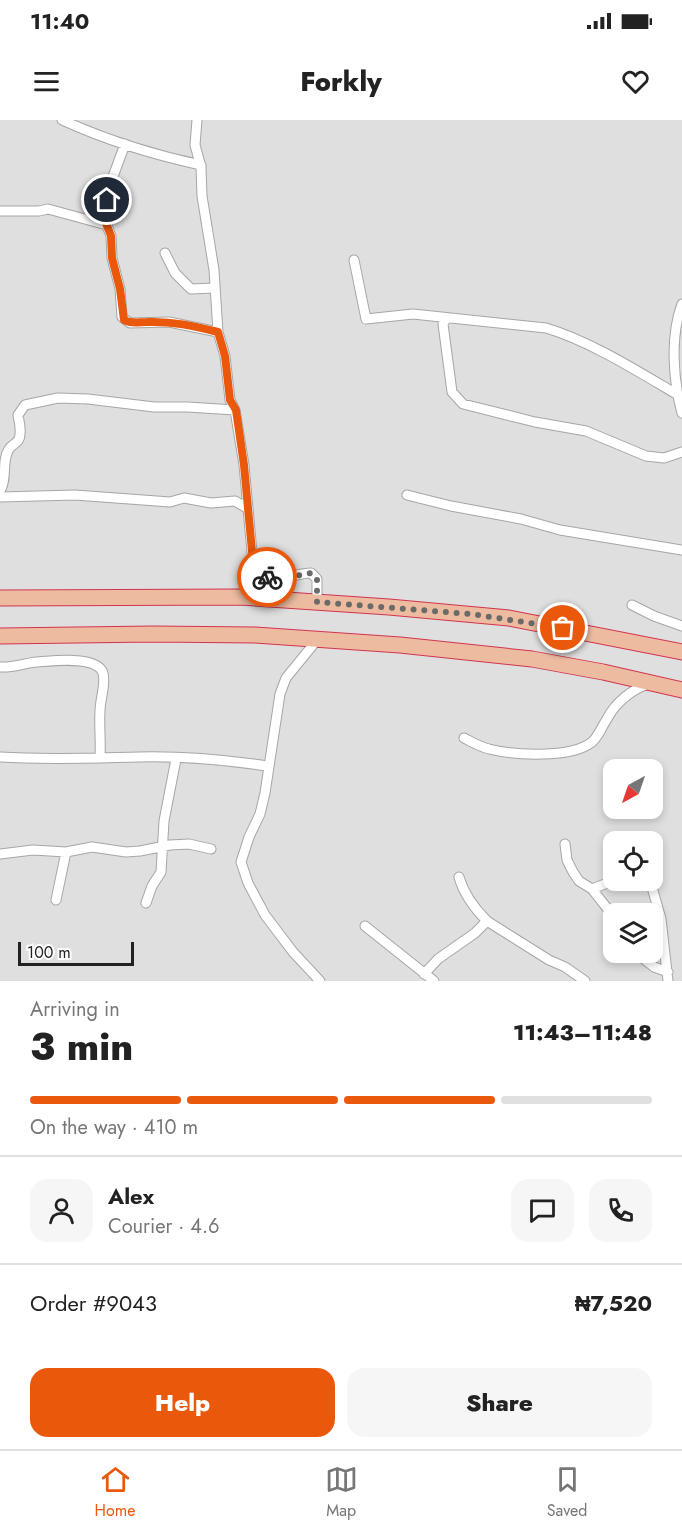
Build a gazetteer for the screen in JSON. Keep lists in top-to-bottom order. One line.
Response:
{"scale_bar":"100 m","north":"bottom left","page":{"status":"11:40","header":"Forkly","scale":"100 m","heading":["3 min","Arriving in","11:43–11:48"],"panel":["Alex","Courier · 4.6","Order #9043","₦7,520"],"bar":"On the way · 410 m","buttons":["Help","Share"],"tabs":["Home","Map","Saved"]}}
